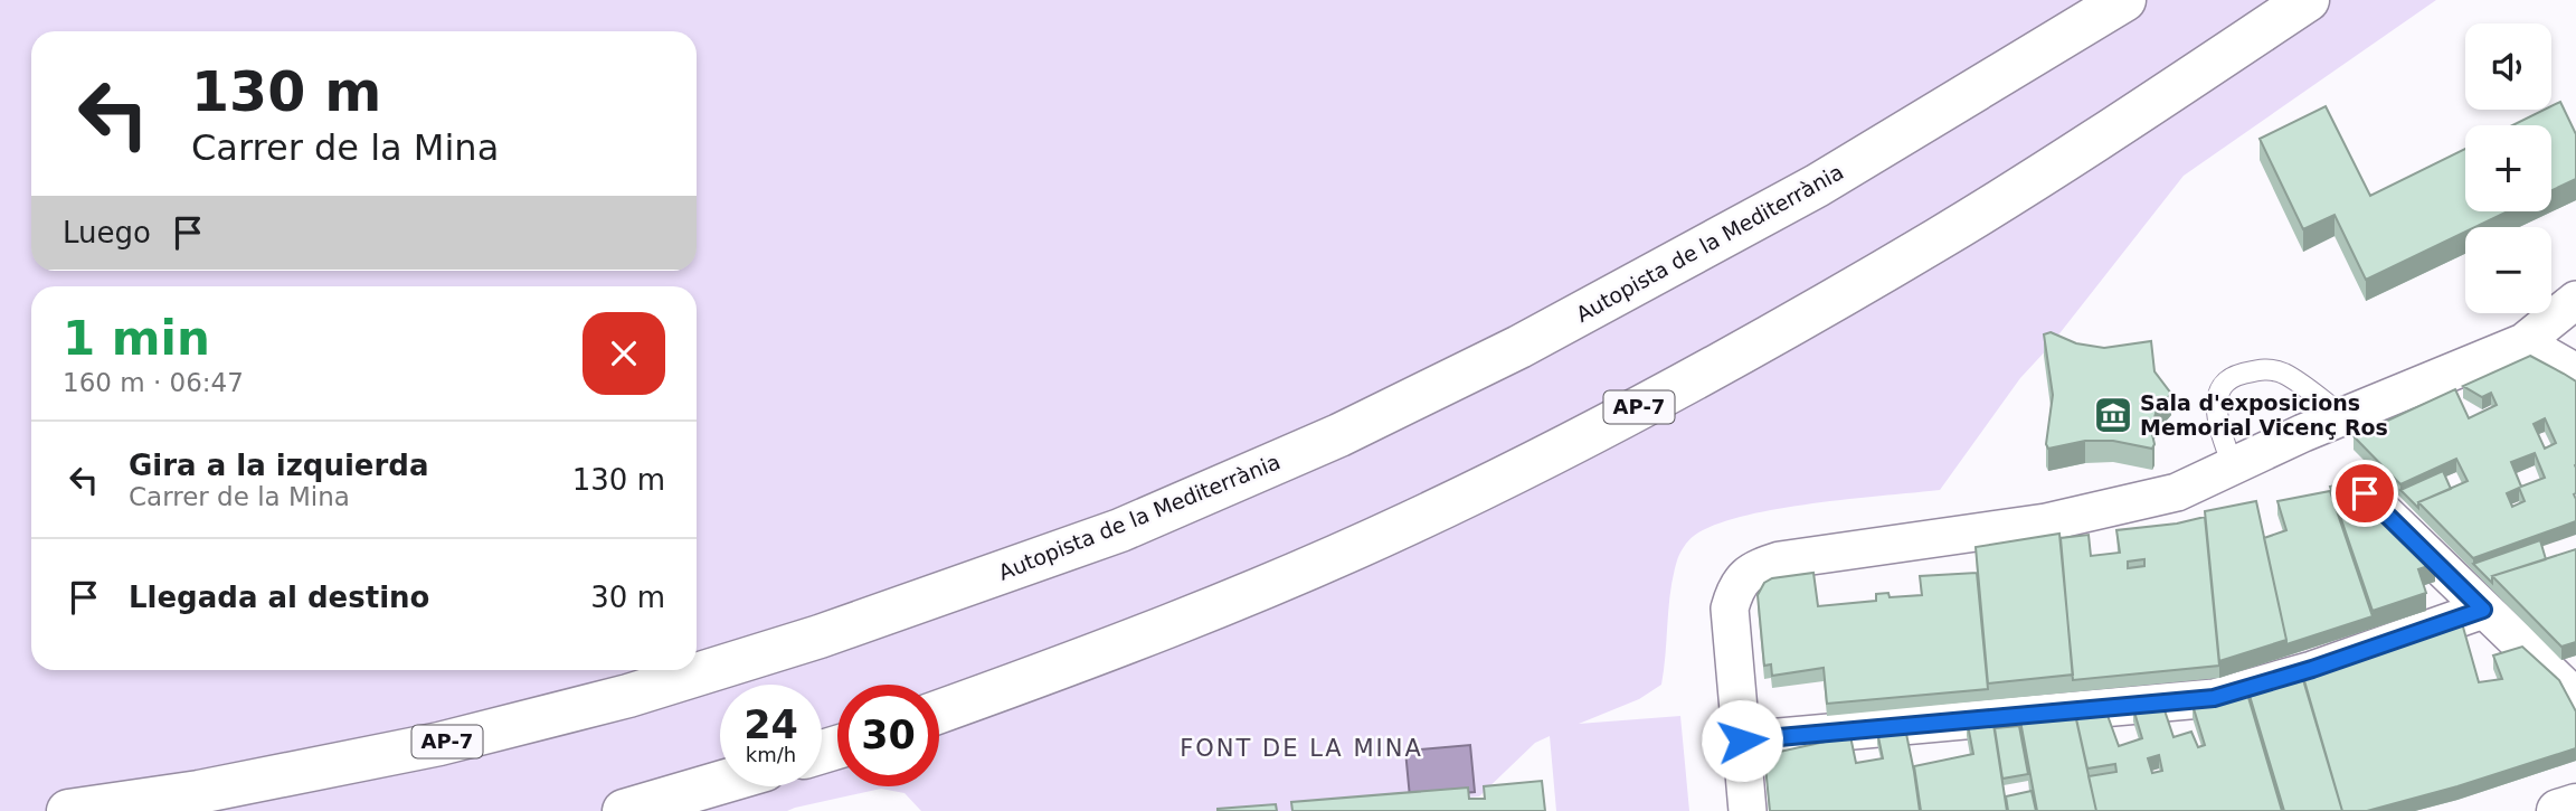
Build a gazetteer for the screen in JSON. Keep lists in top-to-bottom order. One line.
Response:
{"streets":{"main road":["Autopista de la Mediterrània","AP-7"]},"districts":["FONT DE LA MINA"],"places":{"museum":["Sala d'exposicions Memorial Vicenç Ros"]},"page":{"map_buttons":["+","−"],"turn":["130 m","Carrer de la Mina"],"then":"Luego","heading":["1 min","160 m · 06:47"],"list":[{"name":"Gira a la izquierda","note":"Carrer de la Mina","value":"130 m"},{"name":"Llegada al destino","value":"30 m"}],"speed":"24 km/h","limit":"30"}}
